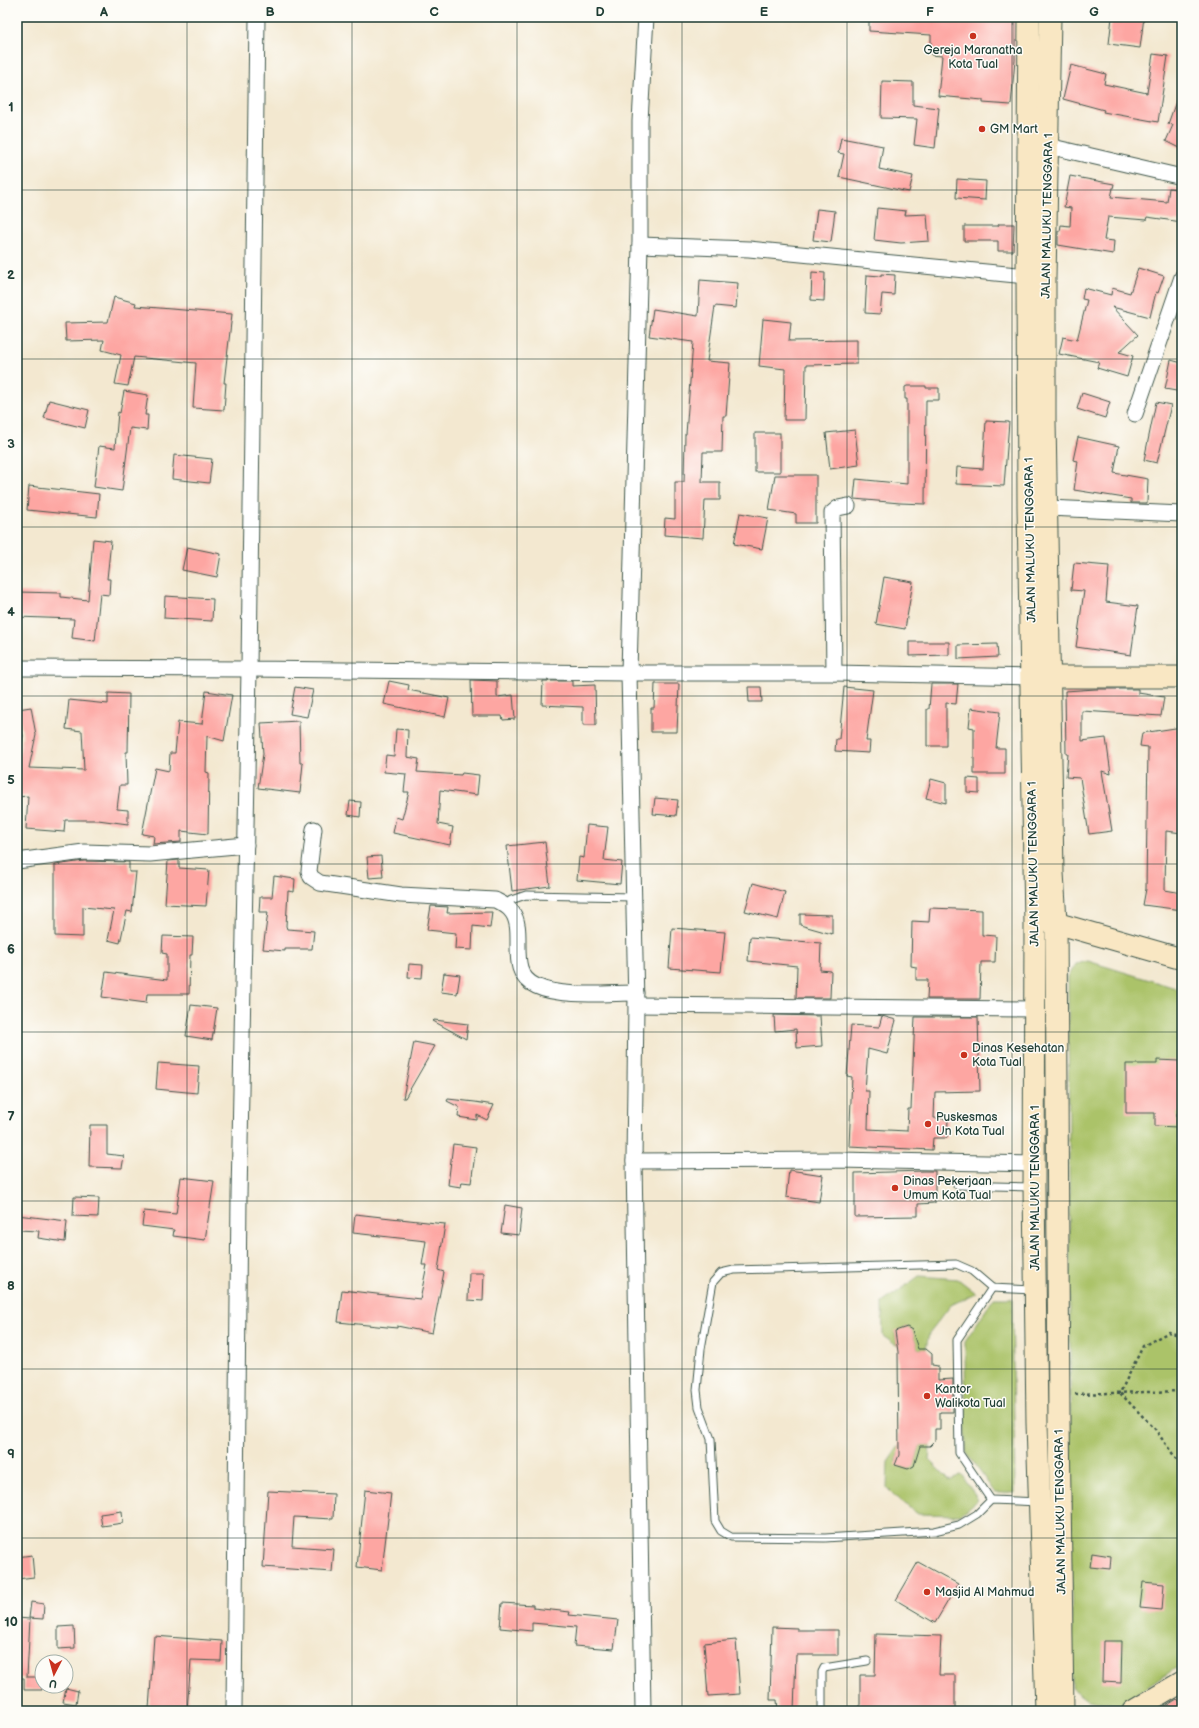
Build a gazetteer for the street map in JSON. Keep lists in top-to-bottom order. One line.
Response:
{"streets":{"main road":["JALAN MALUKU TENGGARA 1"]},"places":["Gereja Maranatha Kota Tual","GM Mart","Dinas Kesehatan Kota Tual","Puskesmas Un Kota Tual","Dinas Pekerjaan Umum Kota Tual","Kantor Walikota Tual","Masjid Al Mahmud"],"north":"bottom","grid":{"columns":["A","B","C","D","E","F","G"],"rows":["1","2","3","4","5","6","7","8","9","10"]}}
